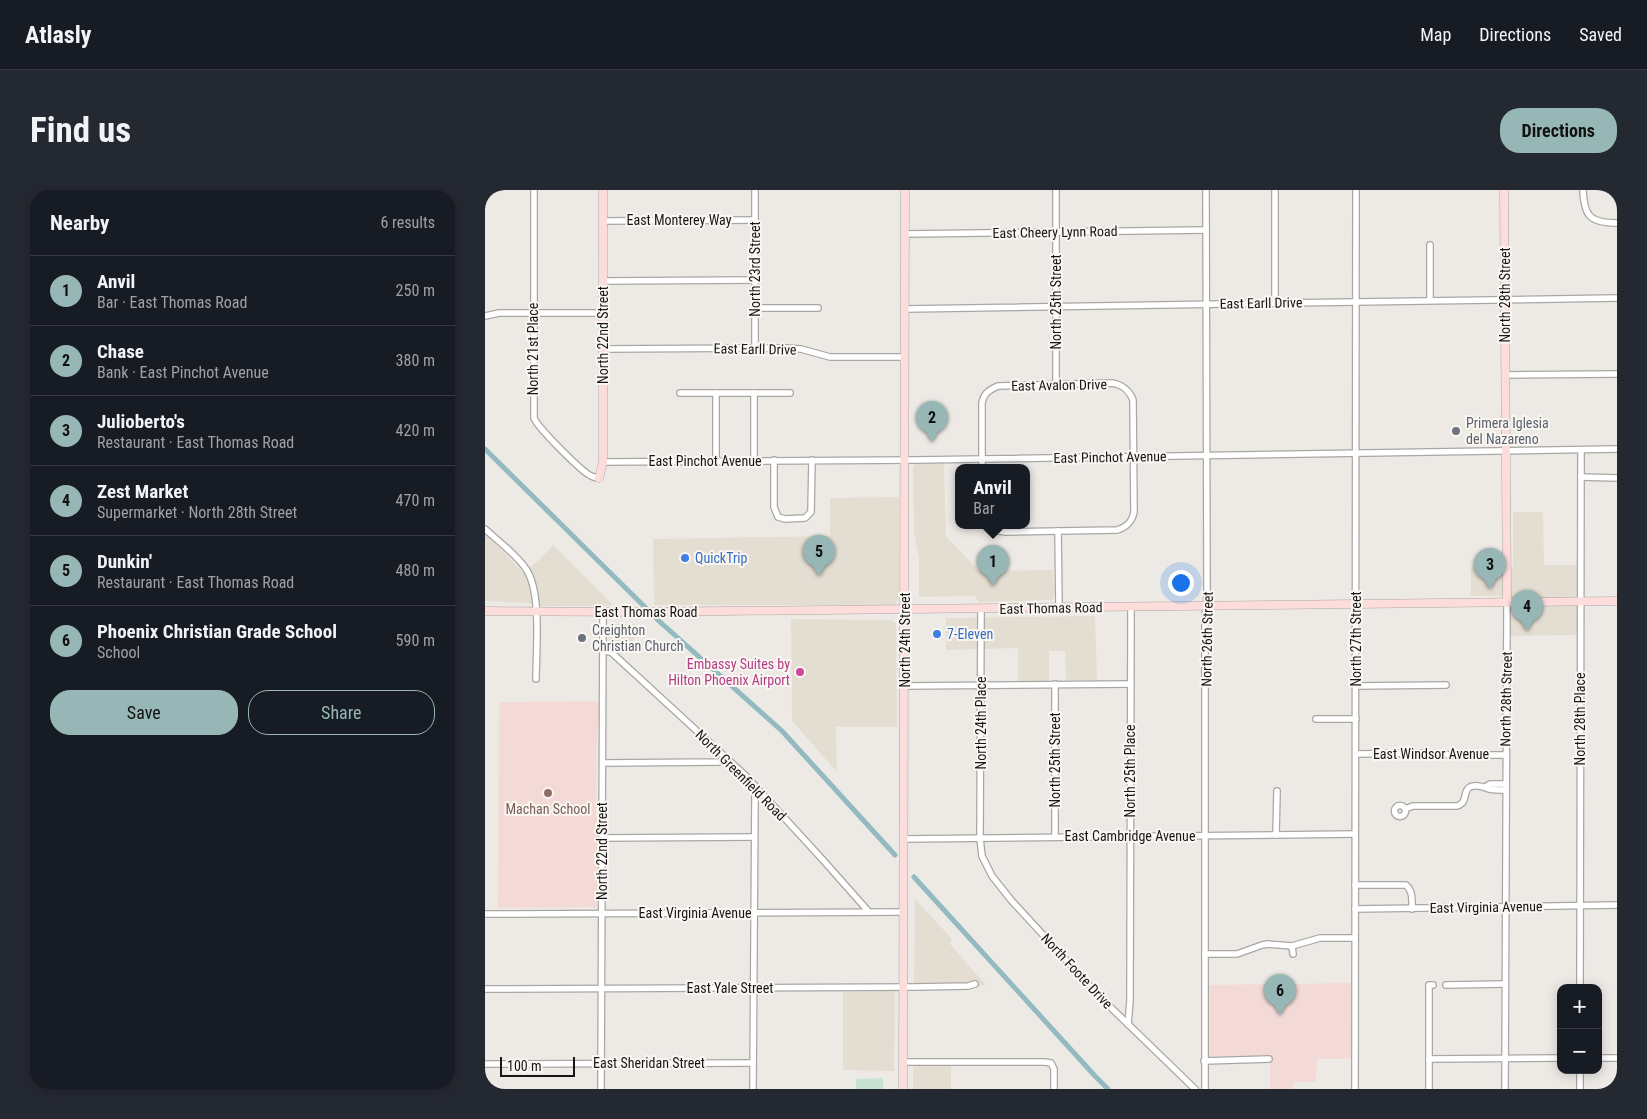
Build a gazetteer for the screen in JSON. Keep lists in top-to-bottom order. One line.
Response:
{"streets":{"main road":["North 28th Street","North 22nd Street","East Thomas Road","North 24th Street"],"street":["East Monterey Way","East Cheery Lynn Road","North 23rd Street","North 25th Street","East Earll Drive","North 21st Place","East Avalon Drive","East Pinchot Avenue","North 26th Street","North 27th Street","North 28th Place","North 24th Place","East Windsor Avenue","North 25th Place","North Greenfield Road","East Cambridge Avenue","East Virginia Avenue","North Foote Drive","East Yale Street","East Sheridan Street"]},"crossings":[["East Monterey Way","North 23rd Street"],["East Monterey Way","North 22nd Street"],["East Cheery Lynn Road","North 25th Street"],["East Cheery Lynn Road","North 26th Street"],["East Cheery Lynn Road","North 24th Street"],["North 23rd Street","East Earll Drive"],["North 28th Street","East Earll Drive"],["North 28th Street","East Pinchot Avenue"],["North 28th Street","East Thomas Road"],["North 28th Street","East Windsor Avenue"],["North 28th Street","East Virginia Avenue"],["North 25th Street","East Earll Drive"],["North 25th Street","East Avalon Drive"],["North 25th Street","East Cambridge Avenue"],["East Earll Drive","North 22nd Street"],["East Earll Drive","North 26th Street"],["East Earll Drive","North 27th Street"],["East Earll Drive","North 24th Street"],["North 22nd Street","North 21st Place"],["North 22nd Street","East Pinchot Avenue"],["North 22nd Street","East Thomas Road"],["North 22nd Street","North Greenfield Road"],["North 22nd Street","East Virginia Avenue"],["North 22nd Street","East Yale Street"],["North 22nd Street","East Sheridan Street"],["East Avalon Drive","East Pinchot Avenue"],["East Pinchot Avenue","North 26th Street"],["East Pinchot Avenue","North 27th Street"],["East Pinchot Avenue","North 24th Street"],["East Pinchot Avenue","North 28th Place"],["East Thomas Road","North 26th Street"],["East Thomas Road","North 27th Street"],["East Thomas Road","North 24th Street"],["East Thomas Road","North 28th Place"],["East Thomas Road","North 24th Place"],["East Thomas Road","North 25th Place"],["North 26th Street","East Cambridge Avenue"],["North 27th Street","East Windsor Avenue"],["North 27th Street","East Cambridge Avenue"],["North 27th Street","East Virginia Avenue"],["North 24th Street","East Cambridge Avenue"],["North 24th Street","East Virginia Avenue"],["North 24th Street","East Yale Street"],["North 28th Place","East Virginia Avenue"],["North 24th Place","East Cambridge Avenue"],["North 24th Place","North Foote Drive"],["North 25th Place","East Cambridge Avenue"],["North 25th Place","North Foote Drive"],["North Greenfield Road","East Virginia Avenue"],["East Cambridge Avenue","North Foote Drive"]],"places":["Primera Iglesia del Nazareno","QuickTrip","7-Eleven","Creighton Christian Church","Embassy Suites by Hilton Phoenix Airport","Machan School"],"scale_bar":"100 m","page":{"header":"Atlasly","nav":["Map","Directions","Saved"],"buttons":["Directions",["Save","Share"]],"title":"Find us","heading":["Nearby","6 results"],"list":[{"mark":"1","name":"Anvil","note":"Bar · East Thomas Road","value":"250 m"},{"mark":"2","name":"Chase","note":"Bank · East Pinchot Avenue","value":"380 m"},{"mark":"3","name":"Julioberto's","note":"Restaurant · East Thomas Road","value":"420 m"},{"mark":"4","name":"Zest Market","note":"Supermarket · North 28th Street","value":"470 m"},{"mark":"5","name":"Dunkin'","note":"Restaurant · East Thomas Road","value":"480 m"},{"mark":"6","name":"Phoenix Christian Grade School","note":"School","value":"590 m"}],"pins":["2","5","1","3","4","6"],"popup":["Anvil","Bar"],"map_buttons":["+","−"],"scale":"100 m"}}
